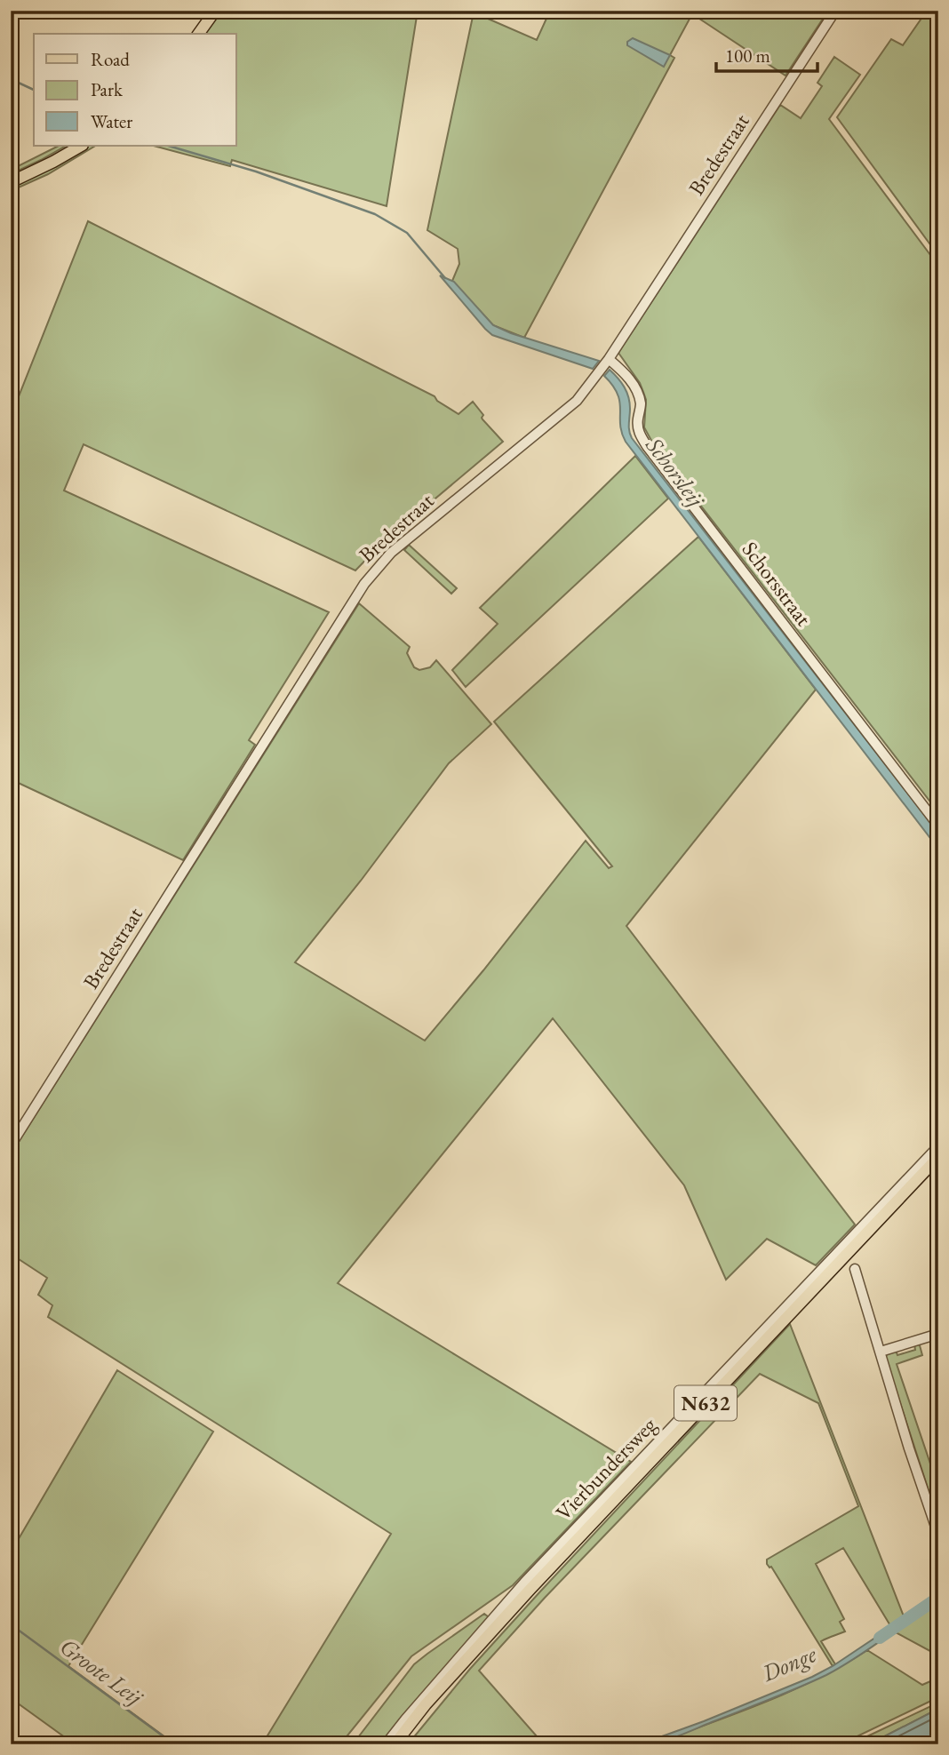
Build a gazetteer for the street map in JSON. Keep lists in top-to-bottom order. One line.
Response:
{"streets":{"main road":["N632","Vierbundersweg"],"street":["Bredestraat","Schorsstraat"]},"crossings":[["Bredestraat","Schorsstraat"]],"water":["Schorsleij","Donge","Groote Leij"],"legend":["Road","Park","Water"],"scale_bar":"100 m"}
